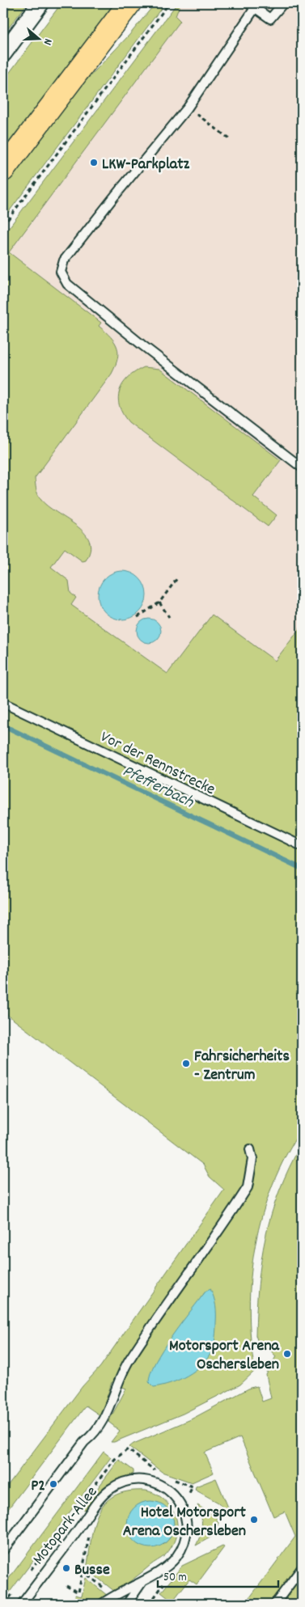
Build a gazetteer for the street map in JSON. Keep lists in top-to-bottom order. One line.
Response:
{"streets":{"lane":["Vor der Rennstrecke","Motopark-Allee"]},"water":["Pfefferbach"],"places":["LKW-Parkplatz","Fahrsicherheits - Zentrum","Motorsport Arena Oschersleben","P2","Hotel Motorsport Arena Oschersleben","Busse"],"scale_bar":"50 m","north":"right"}
